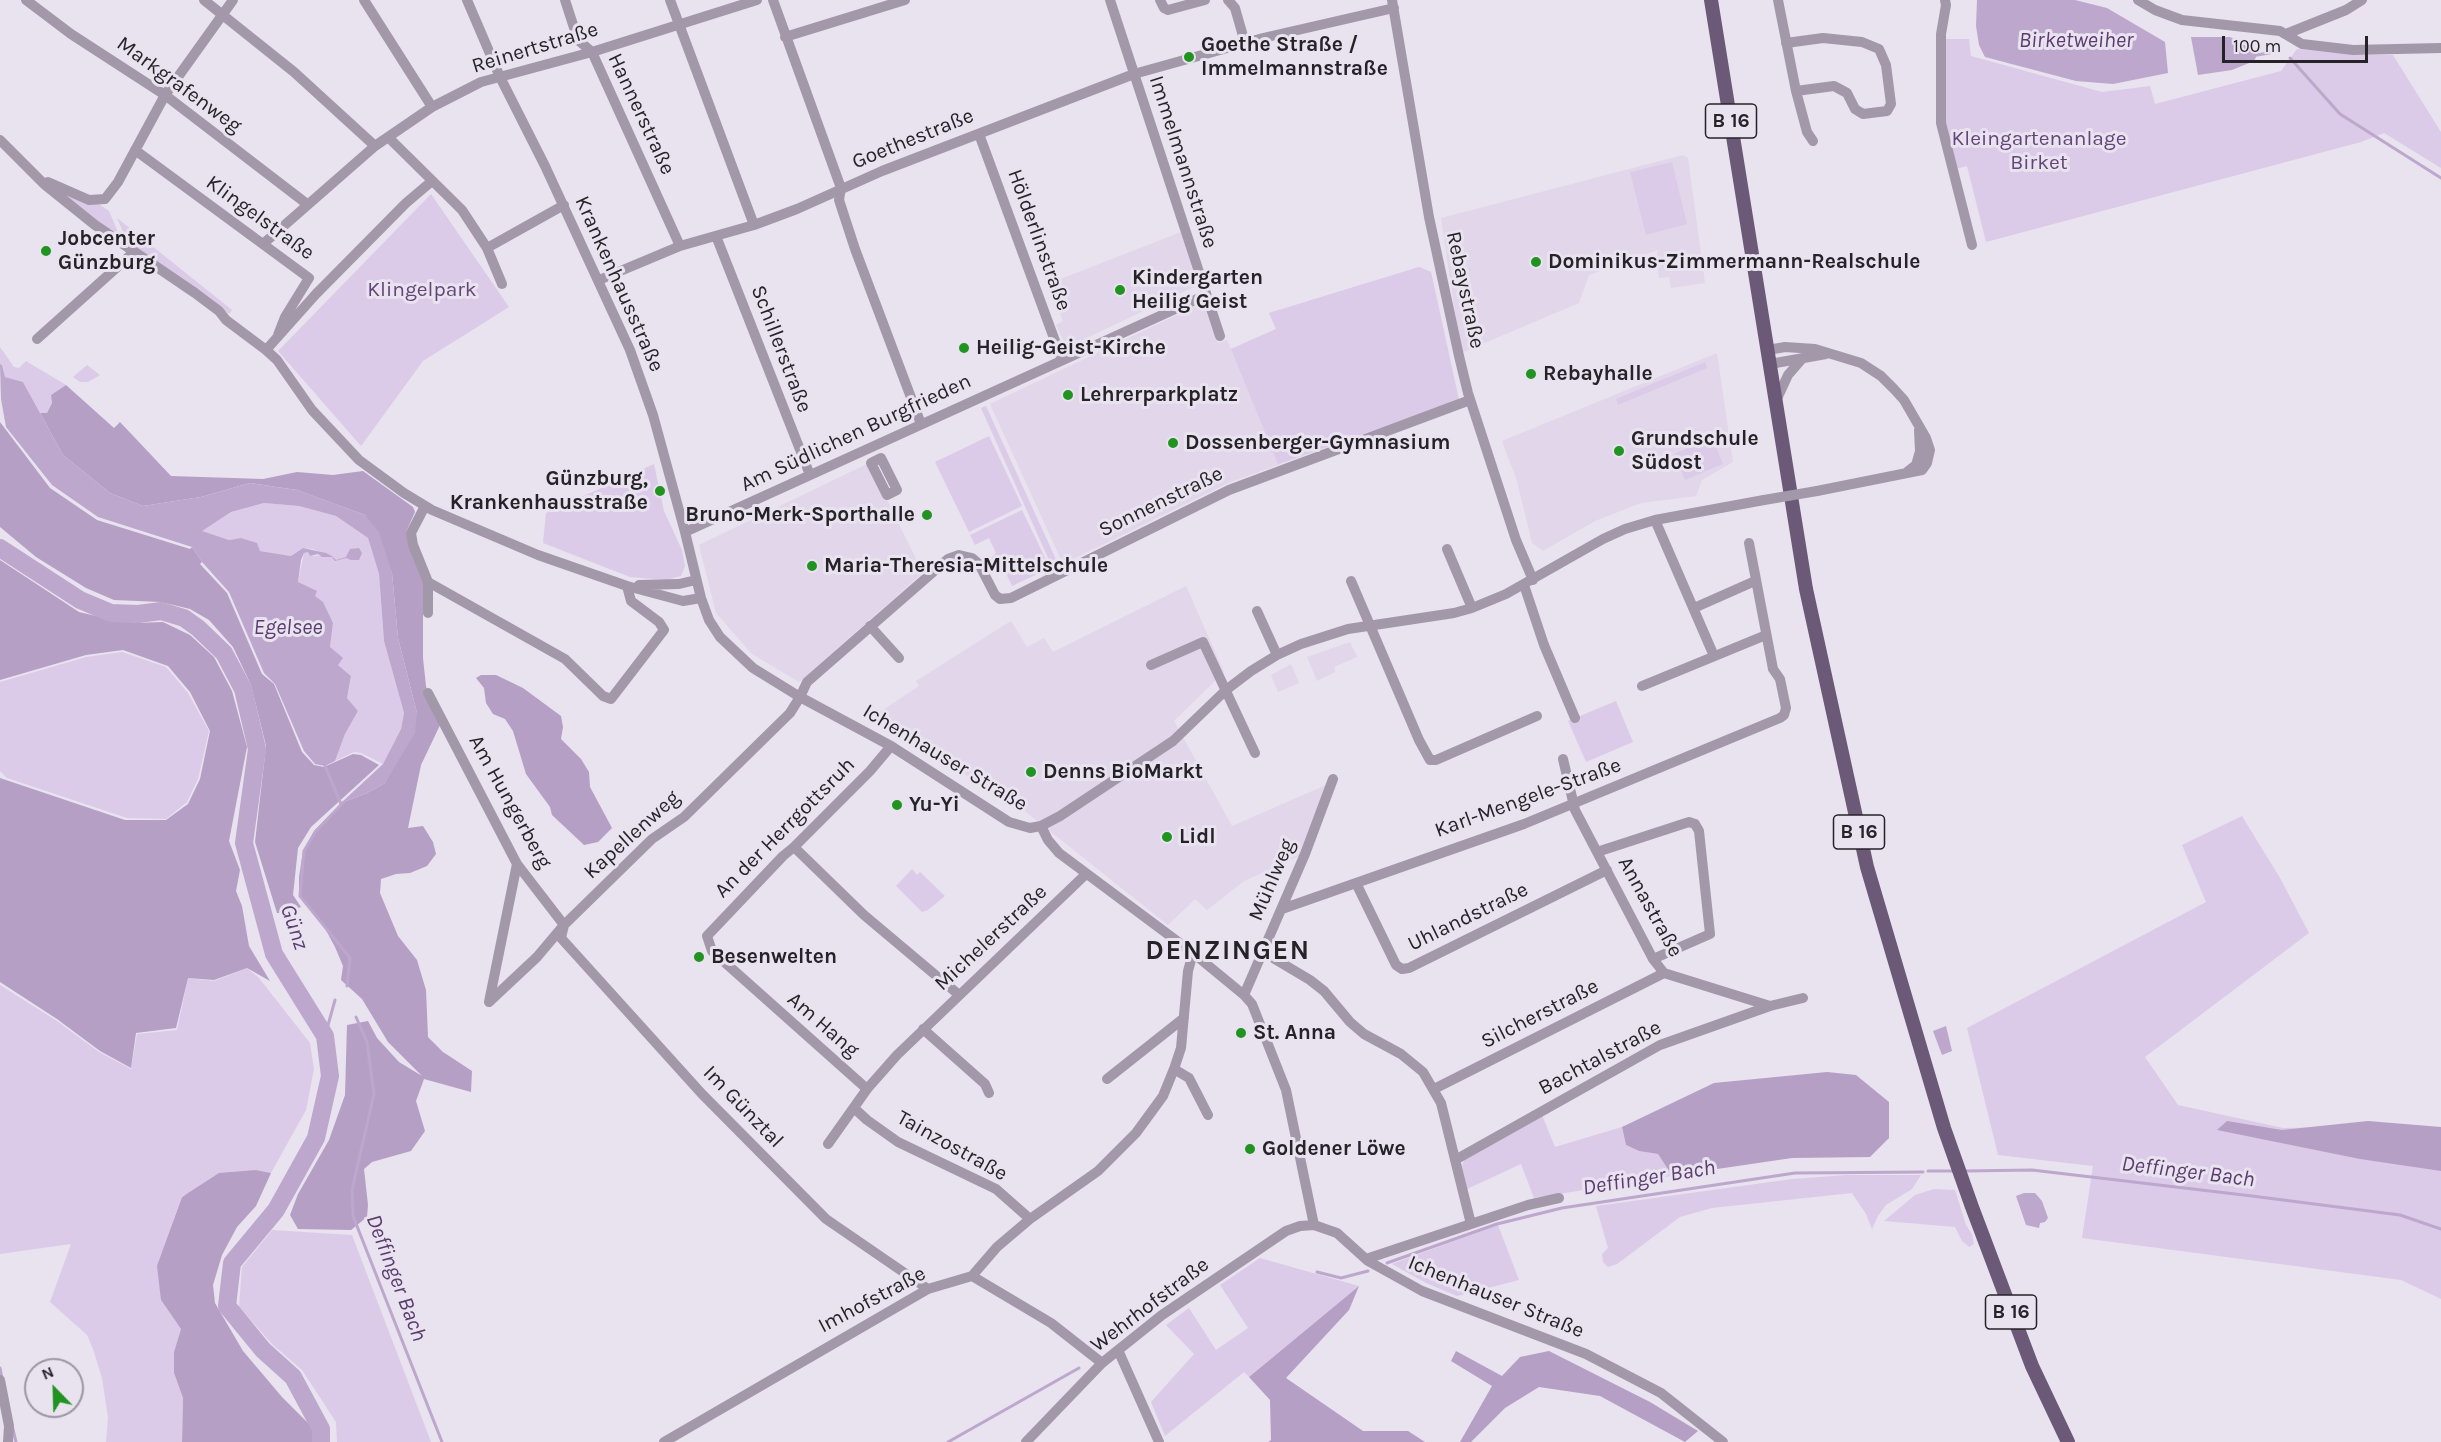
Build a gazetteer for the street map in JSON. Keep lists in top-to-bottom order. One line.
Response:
{"streets":{"main road":["B 16"],"street":["Reinertstraße","Markgrafenweg","Hannerstraße","Goethestraße","Immelmannstraße","Klingelstraße","Hölderlinstraße","Krankenhausstraße","Rebaystraße","Schillerstraße","Am Südlichen Burgfrieden","Sonnenstraße","Ichenhauser Straße","Karl-Mengele-Straße","Am Hungerberg","An der Herrgottsruh","Kapellenweg","Mühlweg","Annastraße","Uhlandstraße","Michelerstraße","Silcherstraße","Am Hang","Bachtalstraße","Im Günztal","Tainzostraße","Imhofstraße","Wehrhofstraße"]},"crossings":[["Reinertstraße","Markgrafenweg"],["Reinertstraße","Hannerstraße"],["Reinertstraße","Klingelstraße"],["Reinertstraße","Krankenhausstraße"],["Hannerstraße","Goethestraße"],["Goethestraße","Immelmannstraße"],["Goethestraße","Hölderlinstraße"],["Goethestraße","Krankenhausstraße"],["Goethestraße","Rebaystraße"],["Goethestraße","Schillerstraße"],["Immelmannstraße","Am Südlichen Burgfrieden"],["Hölderlinstraße","Am Südlichen Burgfrieden"],["Krankenhausstraße","Am Südlichen Burgfrieden"],["Krankenhausstraße","Ichenhauser Straße"],["Rebaystraße","Sonnenstraße"],["Schillerstraße","Am Südlichen Burgfrieden"],["Sonnenstraße","Ichenhauser Straße"],["Sonnenstraße","Kapellenweg"],["Ichenhauser Straße","An der Herrgottsruh"],["Ichenhauser Straße","Kapellenweg"],["Ichenhauser Straße","Mühlweg"],["Ichenhauser Straße","Michelerstraße"],["Ichenhauser Straße","Wehrhofstraße"],["Karl-Mengele-Straße","Mühlweg"],["Karl-Mengele-Straße","Annastraße"],["Karl-Mengele-Straße","Uhlandstraße"],["Am Hungerberg","Kapellenweg"],["Am Hungerberg","Im Günztal"],["An der Herrgottsruh","Am Hang"],["Kapellenweg","Im Günztal"],["Annastraße","Uhlandstraße"],["Annastraße","Silcherstraße"],["Annastraße","Bachtalstraße"],["Michelerstraße","Am Hang"],["Michelerstraße","Tainzostraße"],["Im Günztal","Imhofstraße"]],"districts":["DENZINGEN"],"water":["Birketweiher","Egelsee","Günz","Deffinger Bach"],"parks":["Kleingartenanlage Birket","Klingelpark"],"places":["Goethe Straße / Immelmannstraße","Jobcenter Günzburg","Dominikus-Zimmermann-Realschule","Kindergarten Heilig Geist","Heilig-Geist-Kirche","Rebayhalle","Lehrerparkplatz","Dossenberger-Gymnasium","Grundschule Südost","Günzburg, Krankenhausstraße","Bruno-Merk-Sporthalle","Maria-Theresia-Mittelschule","Denns BioMarkt","Yu-Yi","Lidl","Besenwelten","St. Anna","Goldener Löwe"],"scale_bar":"100 m","north":"top left"}
